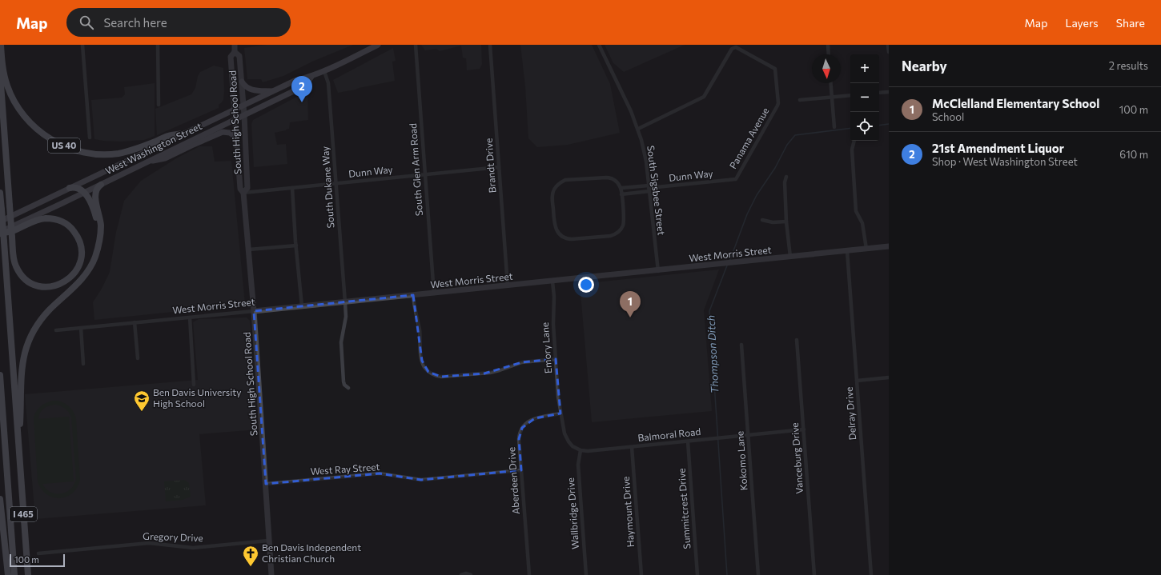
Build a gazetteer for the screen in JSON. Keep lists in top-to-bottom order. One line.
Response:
{"streets":{"highway":["US 40","I 465"],"main road":["West Washington Street"],"street":["South High School Road","Panama Avenue","Brandt Drive","South Glen Arm Road","Dunn Way","South Dukane Way","South Sigsbee Street","West Morris Street","Emory Lane","Delray Drive","Balmoral Road","Vanceburg Drive","Kokomo Lane","West Ray Street","Aberdeen Drive","Summitcrest Drive","Haymount Drive","Wallbridge Drive","Gregory Drive"]},"crossings":[["South High School Road","West Washington Street"],["South High School Road","Dunn Way"],["South High School Road","West Morris Street"],["South High School Road","West Ray Street"],["South High School Road","Gregory Drive"],["Panama Avenue","Dunn Way"],["Panama Avenue","South Sigsbee Street"],["US 40","West Washington Street"],["West Washington Street","South Dukane Way"],["Brandt Drive","Dunn Way"],["Brandt Drive","West Morris Street"],["South Glen Arm Road","Dunn Way"],["South Glen Arm Road","West Morris Street"],["Dunn Way","South Dukane Way"],["Dunn Way","South Sigsbee Street"],["South Dukane Way","West Morris Street"],["South Sigsbee Street","West Morris Street"],["West Morris Street","Emory Lane"],["West Morris Street","Delray Drive"],["Emory Lane","Aberdeen Drive"],["Balmoral Road","Vanceburg Drive"],["Balmoral Road","Kokomo Lane"],["Balmoral Road","Summitcrest Drive"],["Balmoral Road","Haymount Drive"],["Balmoral Road","Wallbridge Drive"],["West Ray Street","Aberdeen Drive"]],"water":["Thompson Ditch"],"places":{"school or university":["Ben Davis University High School"],"church":["Ben Davis Independent Christian Church"]},"scale_bar":"100 m","north":"bottom","page":{"header":"Map","search":"Search here","nav":["Map","Layers","Share"],"heading":["Nearby","2 results"],"map_buttons":["+","−"],"pins":["2","1"],"list":[{"mark":"1","name":"McClelland Elementary School","note":"School","value":"100 m"},{"mark":"2","name":"21st Amendment Liquor","note":"Shop · West Washington Street","value":"610 m"}],"scale":"100 m"}}
